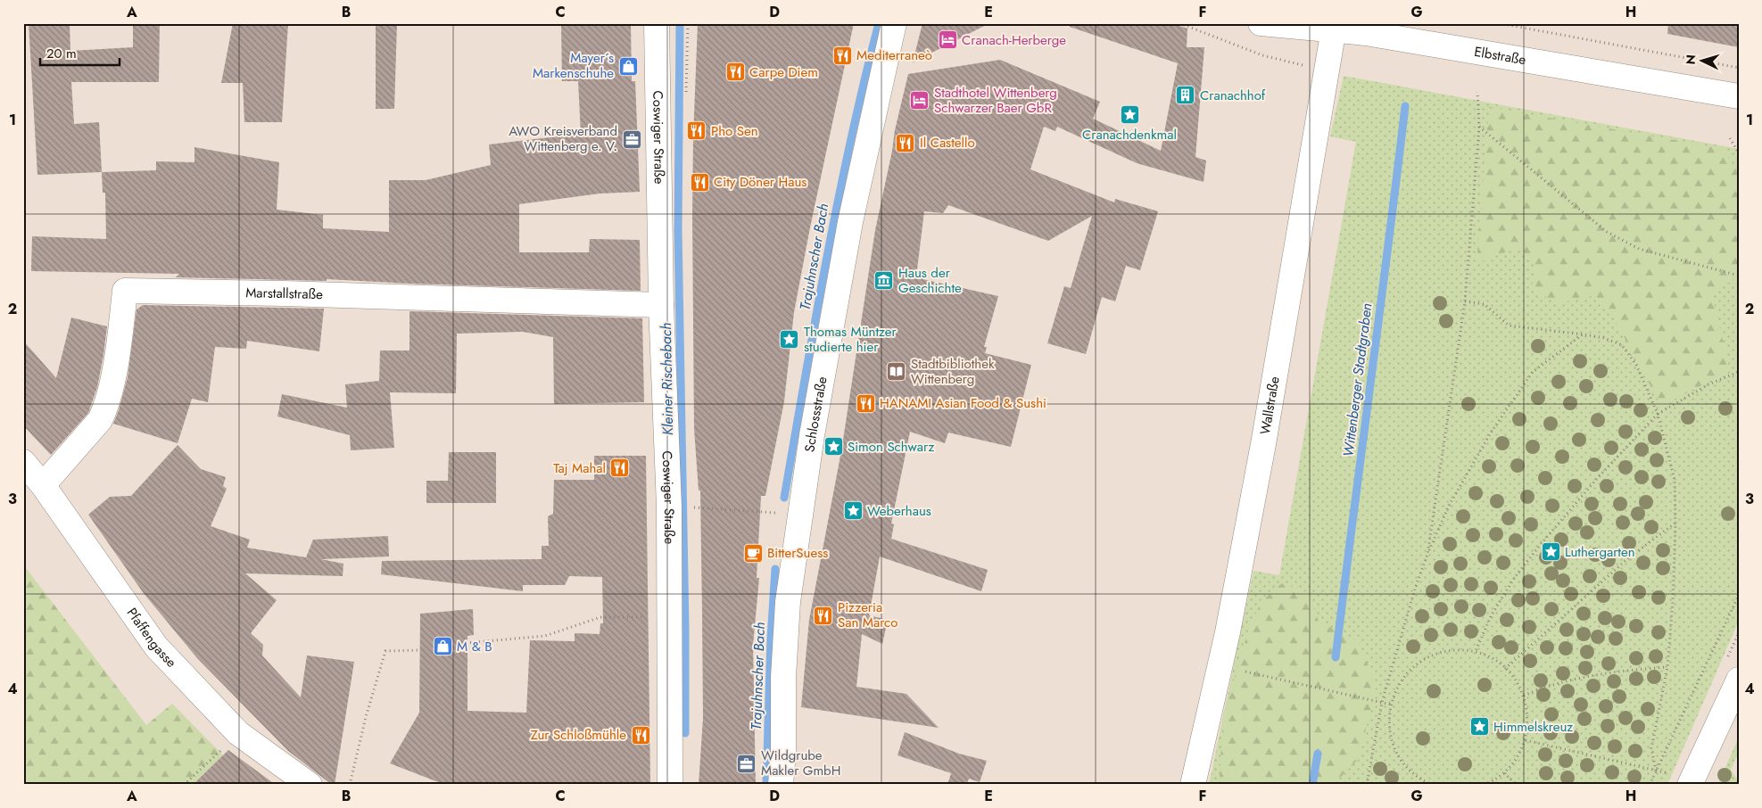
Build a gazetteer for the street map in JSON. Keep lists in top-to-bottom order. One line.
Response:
{"streets":{"street":["Elbstraße","Coswiger Straße","Marstallstraße","Wallstraße","Schlossstraße","Pfaffengasse"]},"crossings":[["Elbstraße","Wallstraße"],["Coswiger Straße","Marstallstraße"],["Marstallstraße","Pfaffengasse"]],"water":["Trajuhnscher Bach","Kleiner Rischebach","Wittenberger Stadtgraben"],"places":{"hotel":["Cranach-Herberge","Stadthotel Wittenberg Schwarzer Baer GbR"],"restaurant":["Mediterraneò","Carpe Diem","Pho Sen","Il Castello","City Döner Haus","HANAMI Asian Food & Sushi","Taj Mahal","Pizzeria San Marco","Zur Schloßmühle"],"shop":["Mayer´s Markenschuhe","M & B"],"building":["Cranachhof"],"place":["Cranachdenkmal","Thomas Müntzer studierte hier","Simon Schwarz","Weberhaus","Luthergarten","Himmelskreuz"],"office":["AWO Kreisverband Wittenberg e. V.","Wildgrube Makler GmbH"],"museum":["Haus der Geschichte"],"library":["Stadtbibliothek Wittenberg"],"cafe":["BitterSuess"]},"scale_bar":"20 m","north":"left","grid":{"columns":["A","B","C","D","E","F","G","H"],"rows":["1","2","3","4"]}}
